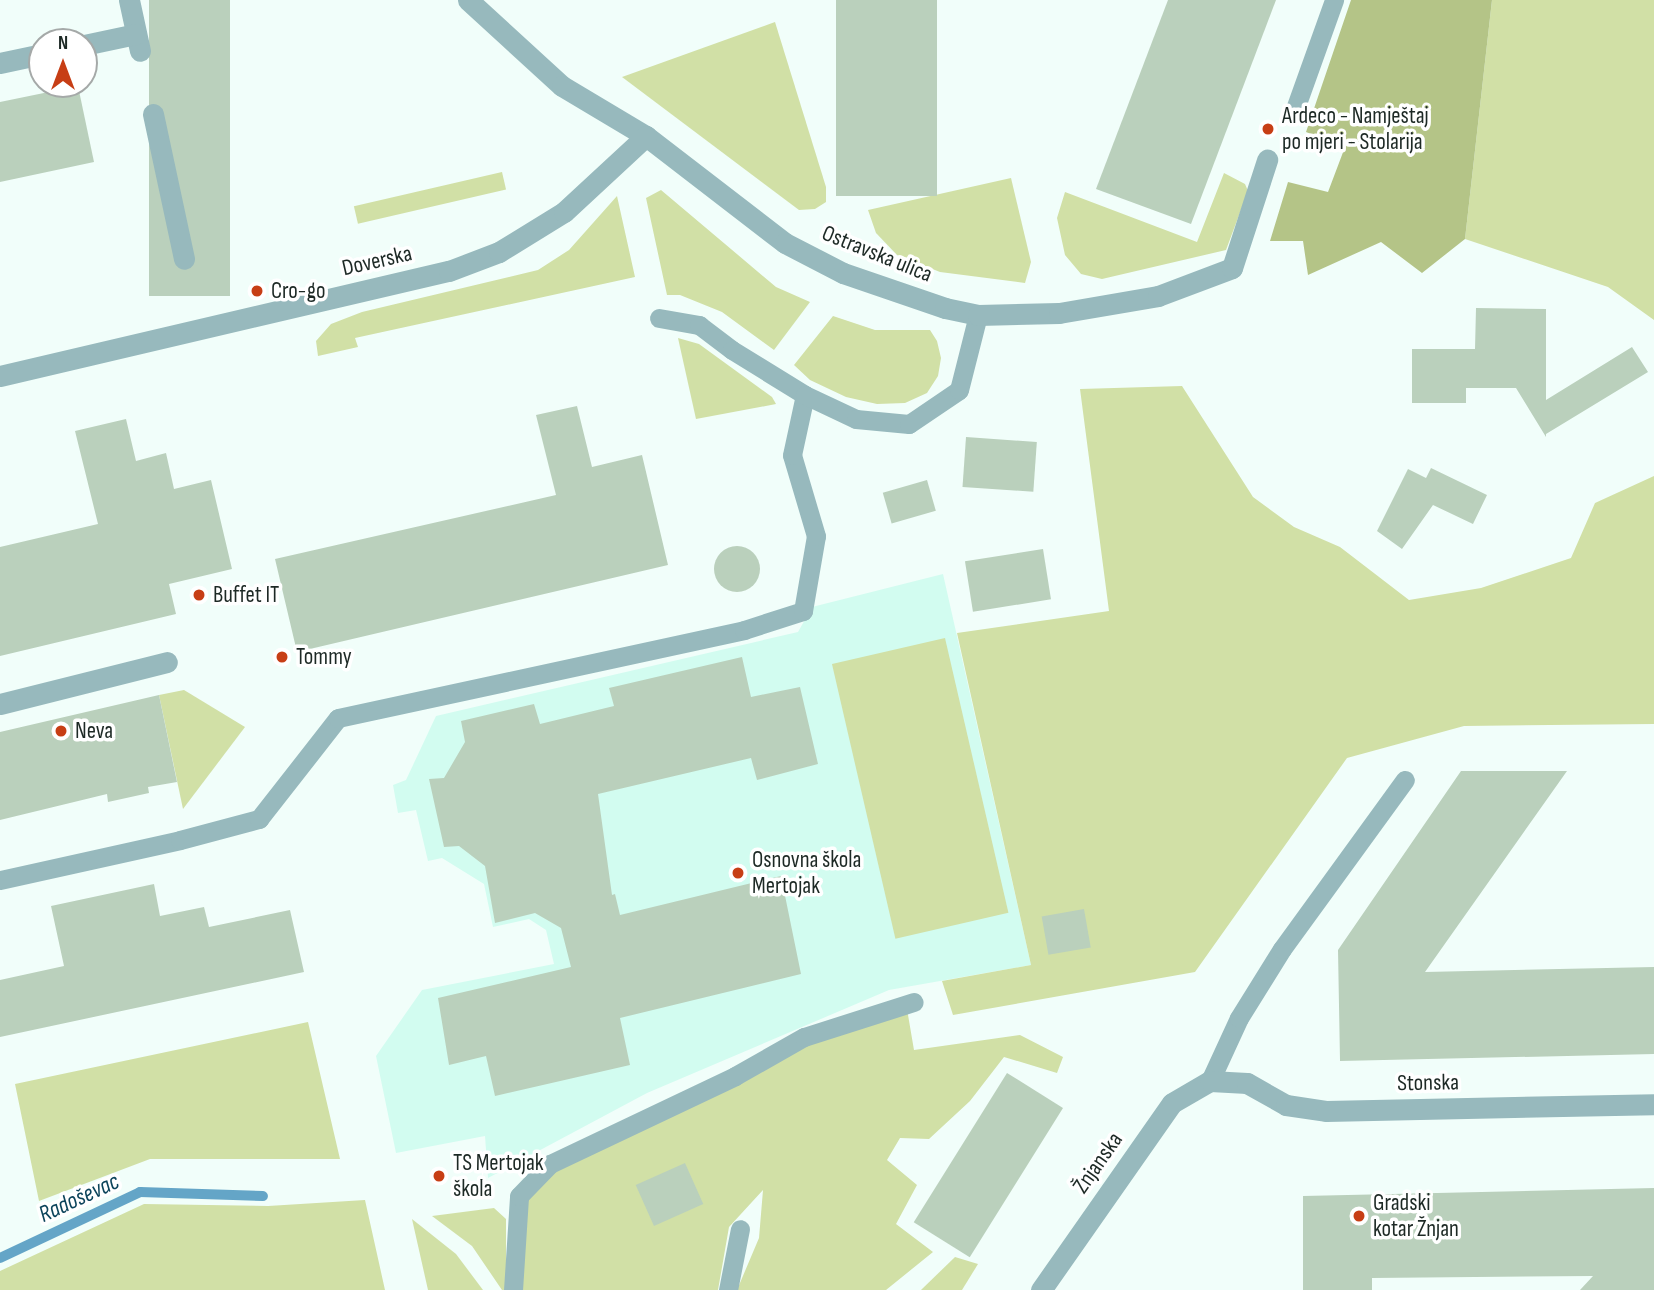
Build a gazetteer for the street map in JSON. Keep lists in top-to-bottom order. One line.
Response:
{"streets":{"street":["Ostravska ulica","Doverska","Stonska","Žnjanska"]},"crossings":[["Ostravska ulica","Doverska"],["Stonska","Žnjanska"]],"water":["Radoševac"],"places":["Ardeco - Namještaj po mjeri - Stolarija","Cro-go","Buffet IT","Tommy","Neva","Osnovna škola Mertojak","TS Mertojak škola","Gradski kotar Žnjan"],"north":"top"}
